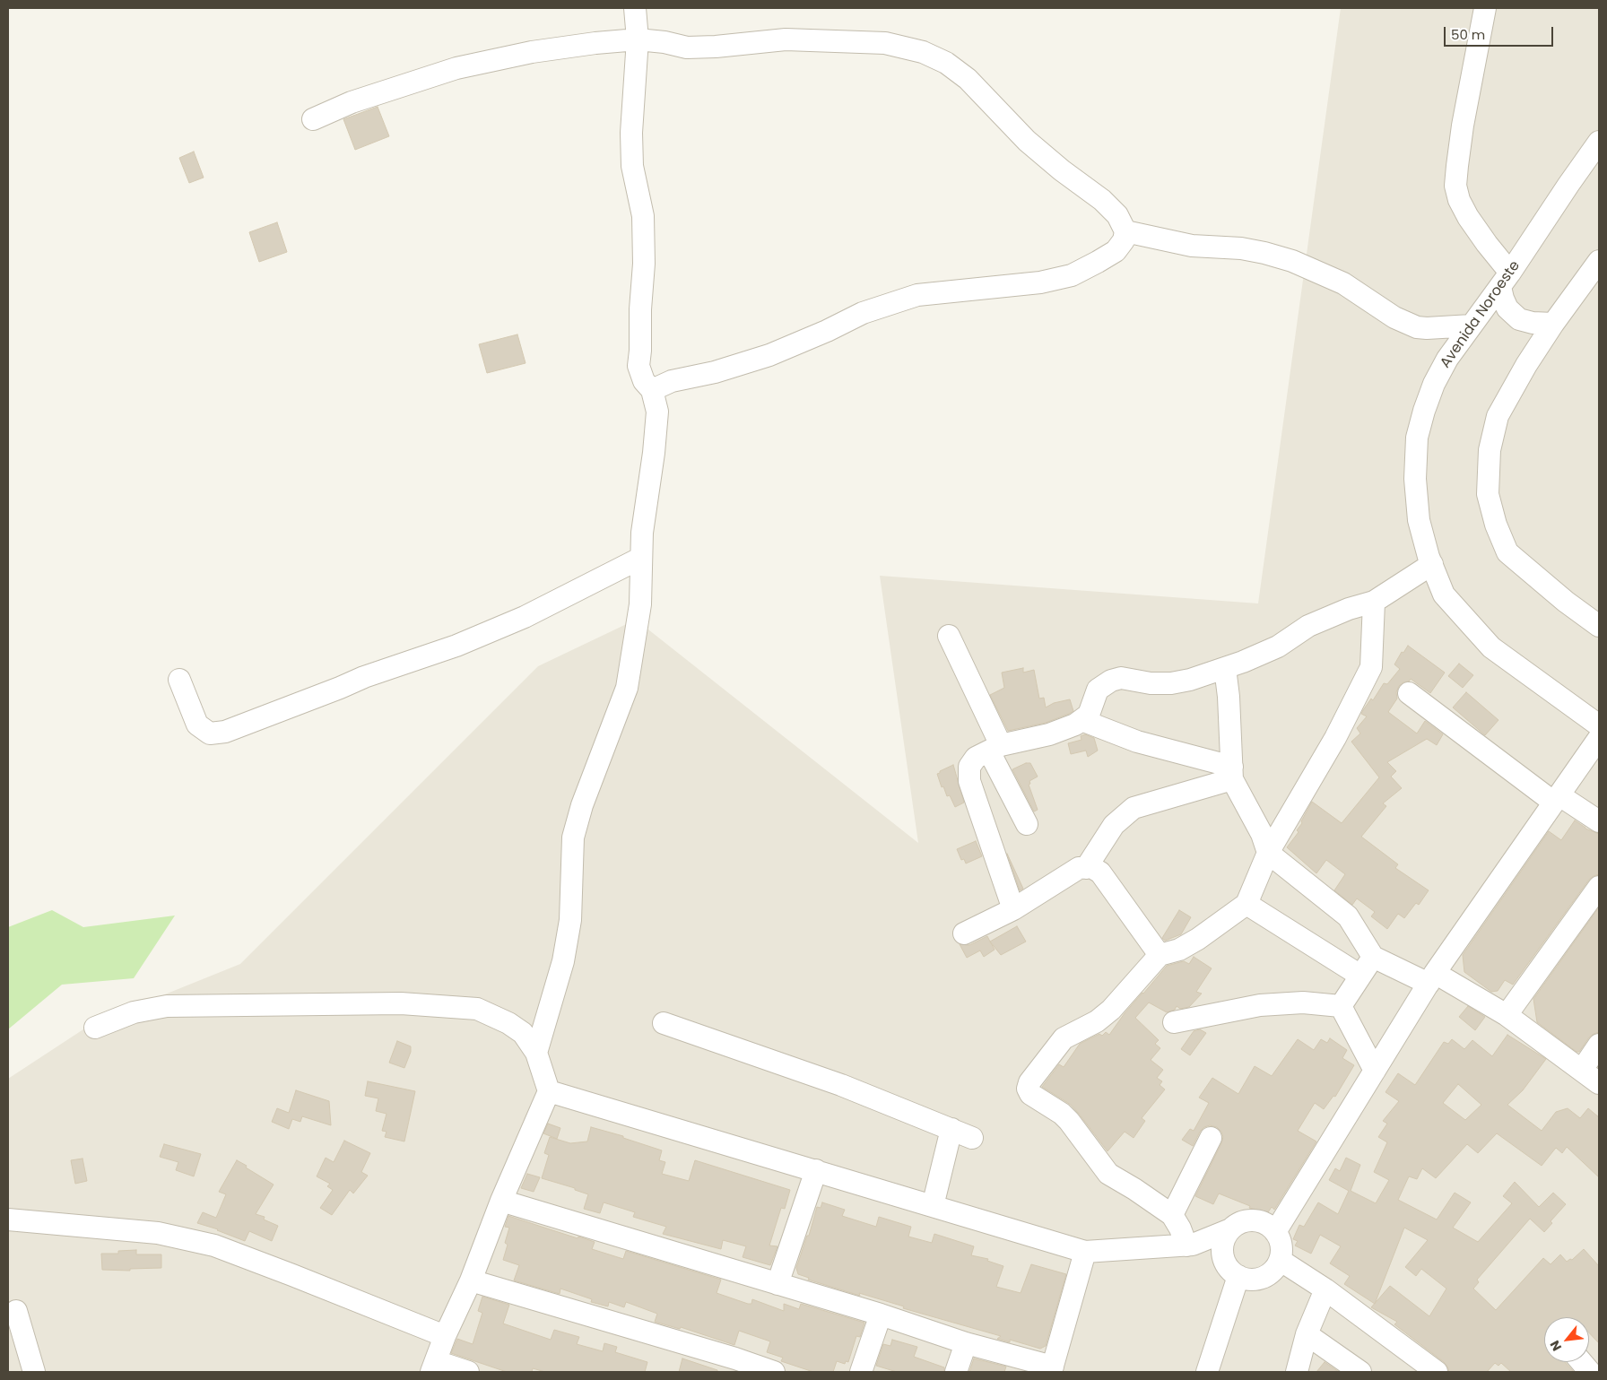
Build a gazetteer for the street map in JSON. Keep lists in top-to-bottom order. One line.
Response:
{"streets":{"street":["Avenida Noroeste"]},"scale_bar":"50 m","north":"bottom left"}
